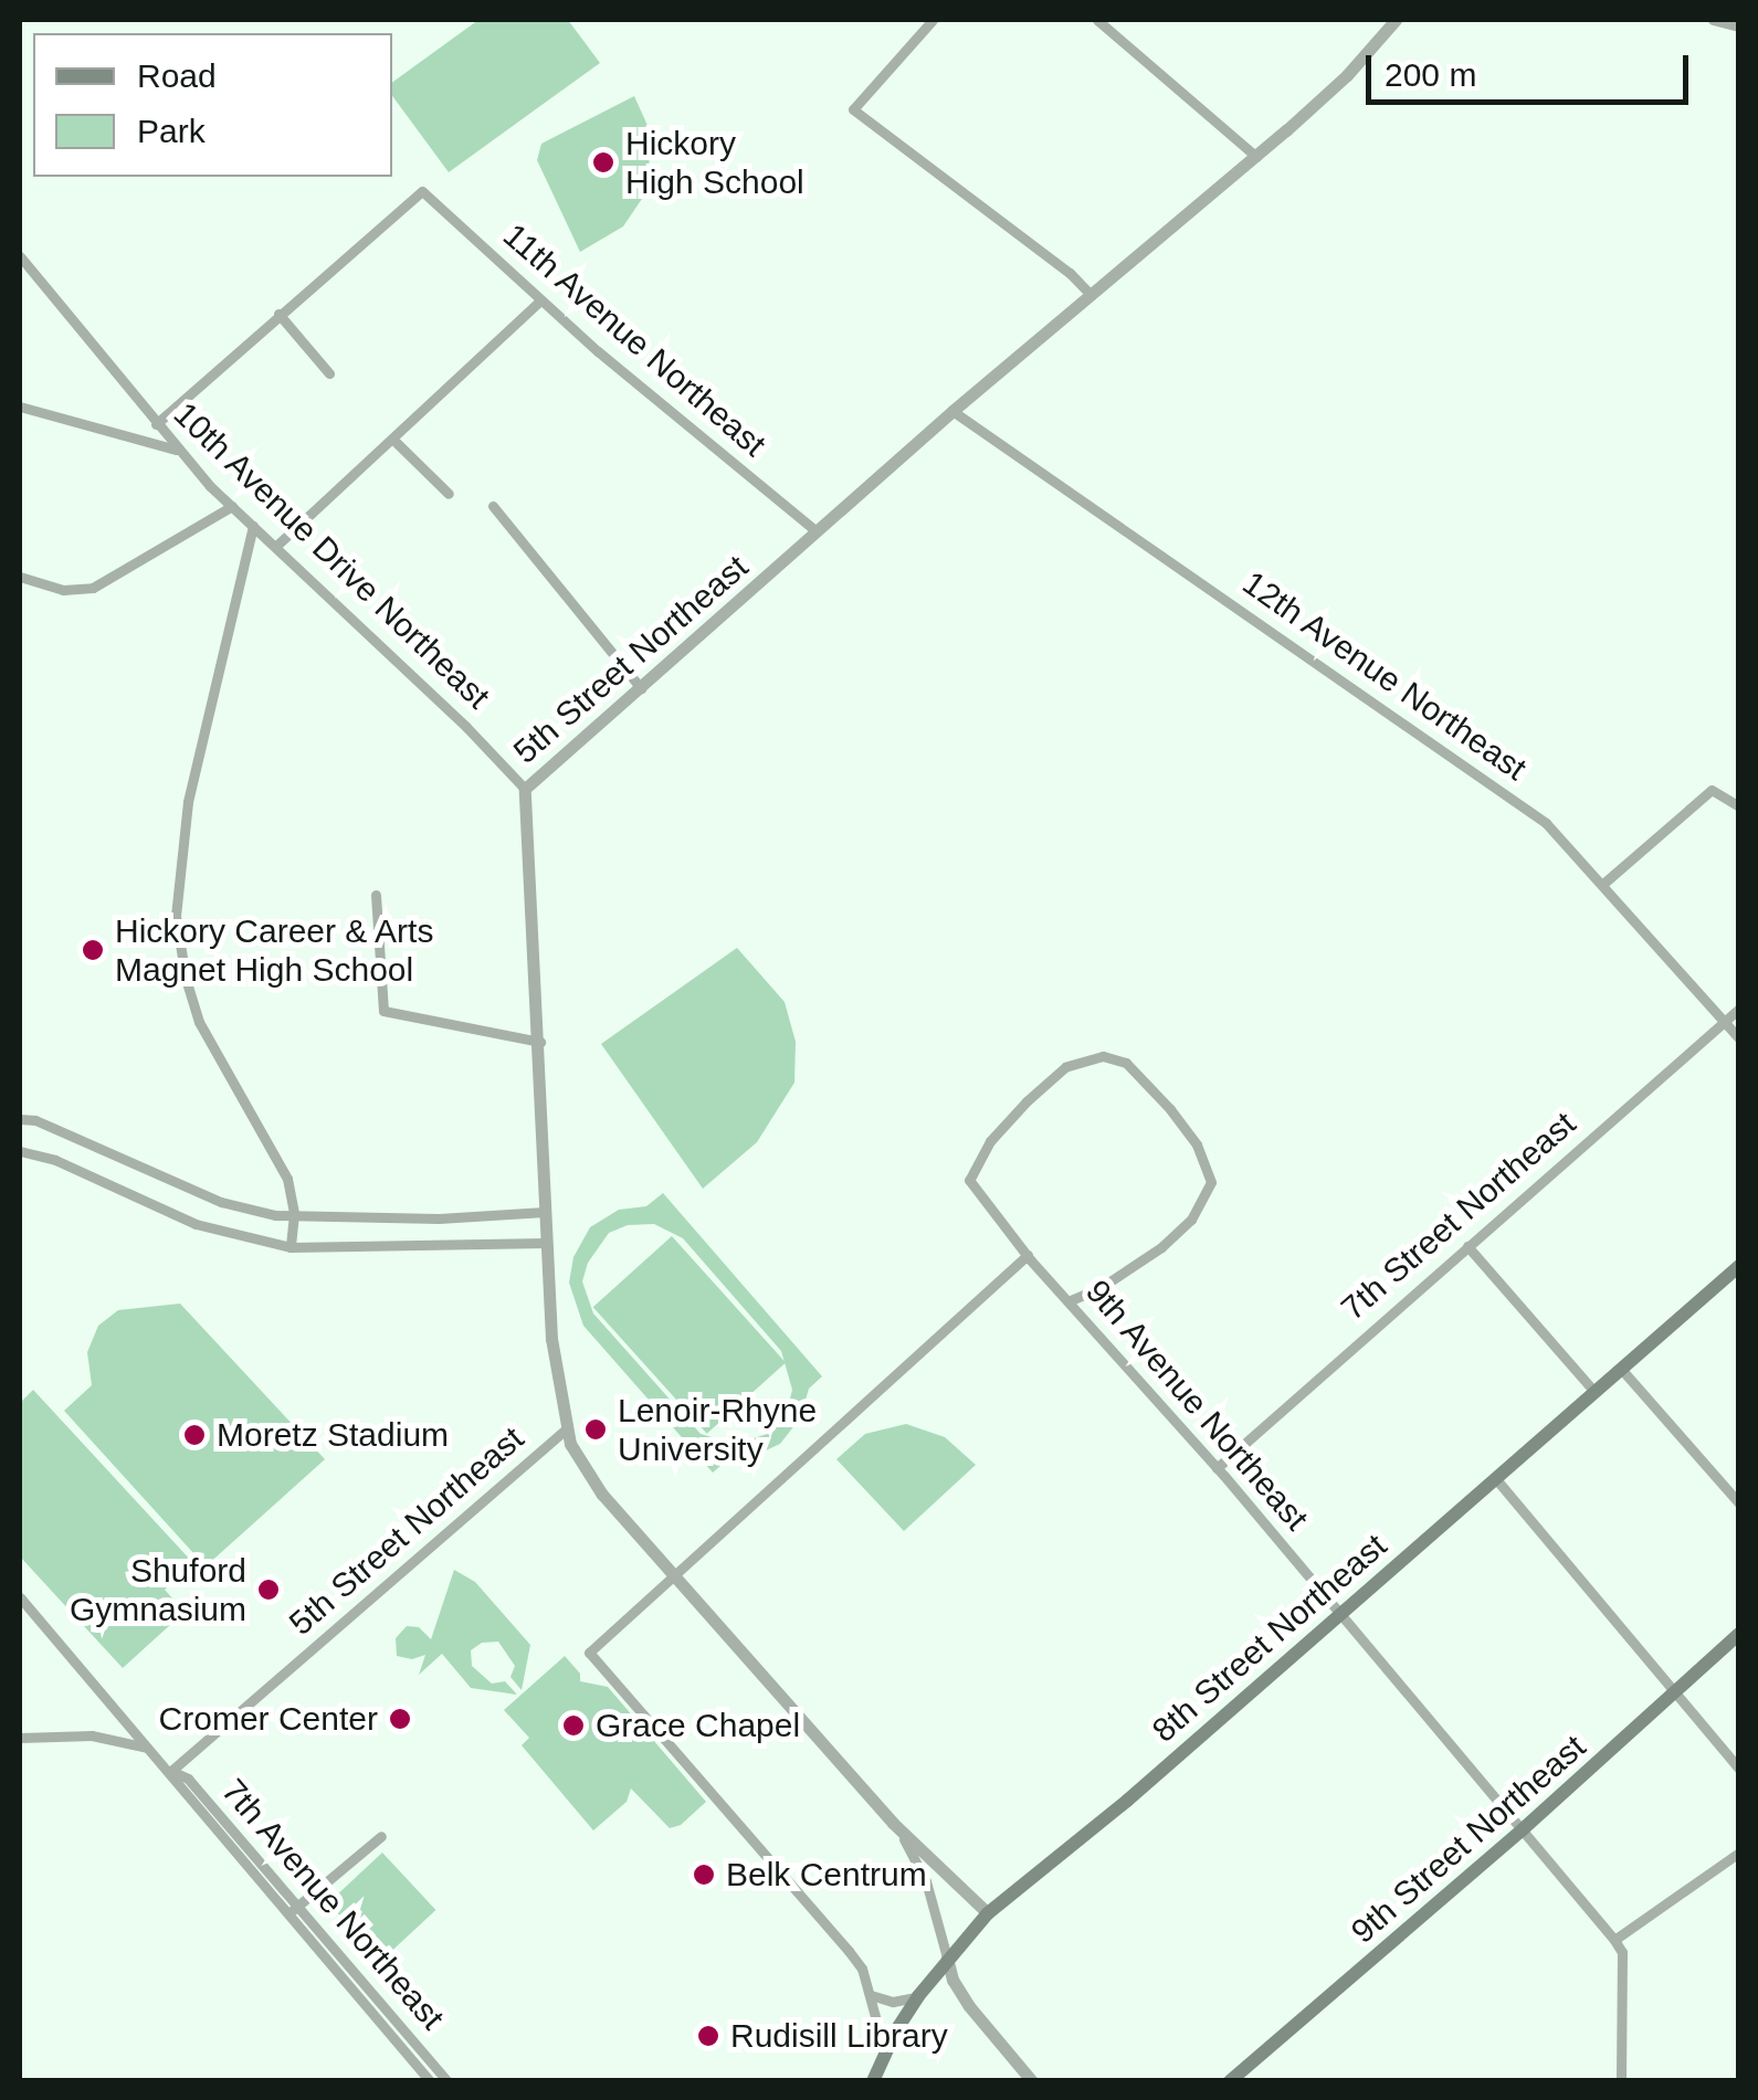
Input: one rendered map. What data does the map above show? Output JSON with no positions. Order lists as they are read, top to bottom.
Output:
{
  "streets": {
    "main road": ["8th Street Northeast", "9th Street Northeast"],
    "street": [
      "11th Avenue Northeast",
      "10th Avenue Drive Northeast",
      "5th Street Northeast",
      "12th Avenue Northeast",
      "7th Street Northeast",
      "9th Avenue Northeast",
      "7th Avenue Northeast"
    ]
  },
  "crossings": [
    ["11th Avenue Northeast", "5th Street Northeast"],
    ["10th Avenue Drive Northeast", "5th Street Northeast"],
    ["5th Street Northeast", "12th Avenue Northeast"],
    ["5th Street Northeast", "7th Avenue Northeast"],
    ["12th Avenue Northeast", "7th Street Northeast"],
    ["7th Street Northeast", "9th Avenue Northeast"],
    ["9th Avenue Northeast", "8th Street Northeast"],
    ["9th Avenue Northeast", "9th Street Northeast"]
  ],
  "places": [
    "Hickory High School",
    "Hickory Career & Arts Magnet High School",
    "Lenoir-Rhyne University",
    "Moretz Stadium",
    "Shuford Gymnasium",
    "Cromer Center",
    "Grace Chapel",
    "Belk Centrum",
    "Rudisill Library"
  ],
  "legend": ["Road", "Park"],
  "scale_bar": "200 m"
}
